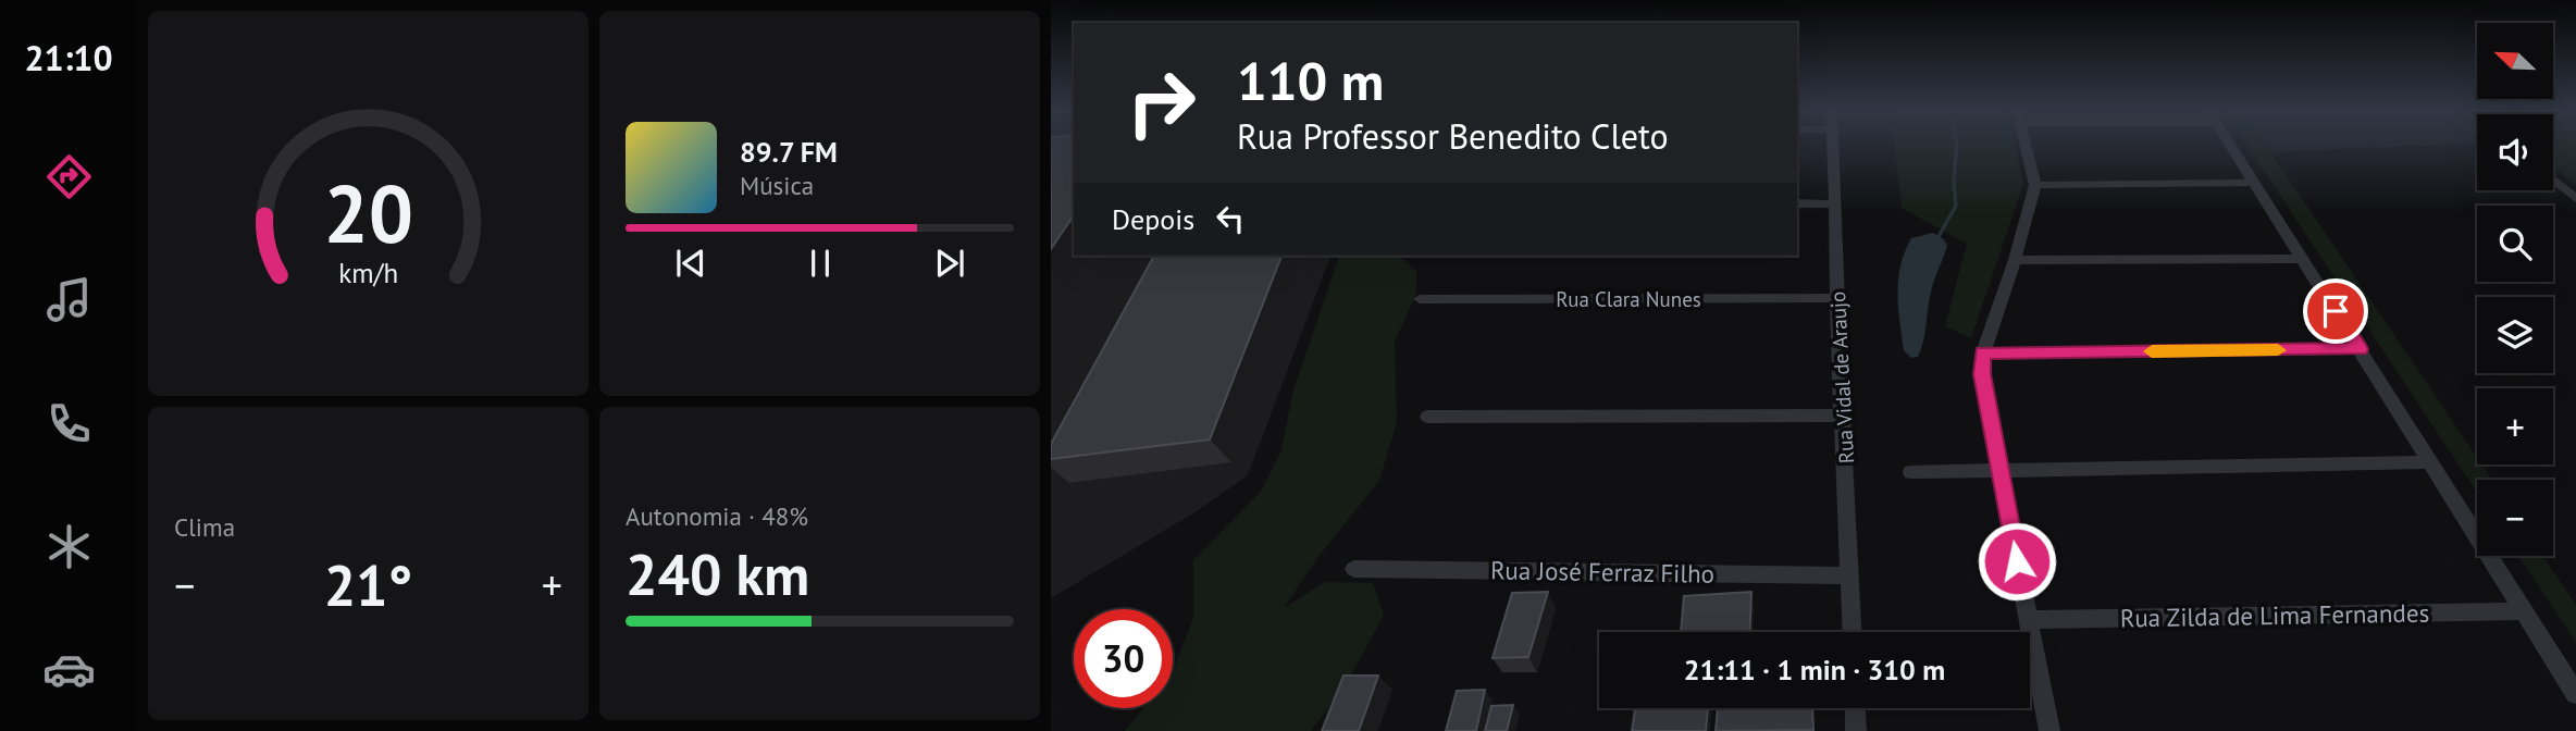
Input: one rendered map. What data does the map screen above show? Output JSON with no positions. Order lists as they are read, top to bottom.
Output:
{
  "streets": {
    "street": [
      "Rua Clara Nunes",
      "Rua Vidal de Araujo",
      "Rua José Ferraz Filho",
      "Rua Zilda de Lima Fernandes"
    ]
  },
  "crossings": [
    ["Rua Clara Nunes", "Rua Vidal de Araujo"],
    ["Rua Vidal de Araujo", "Rua José Ferraz Filho"]
  ],
  "north": "top left",
  "page": {
    "tabs": "21:10",
    "map_buttons": ["+", "−"],
    "turn": ["110 m", "Rua Professor Benedito Cleto"],
    "song": ["89.7 FM", "Música"],
    "then": "Depois",
    "tile": [
      "Clima",
      ["Autonomia · 48%", "240 km"]
    ],
    "heat": ["−", "21°", "+"],
    "limit": "30",
    "trip": "21:11 · 1 min · 310 m",
    "gauge": ["20", "km/h"]
  }
}
